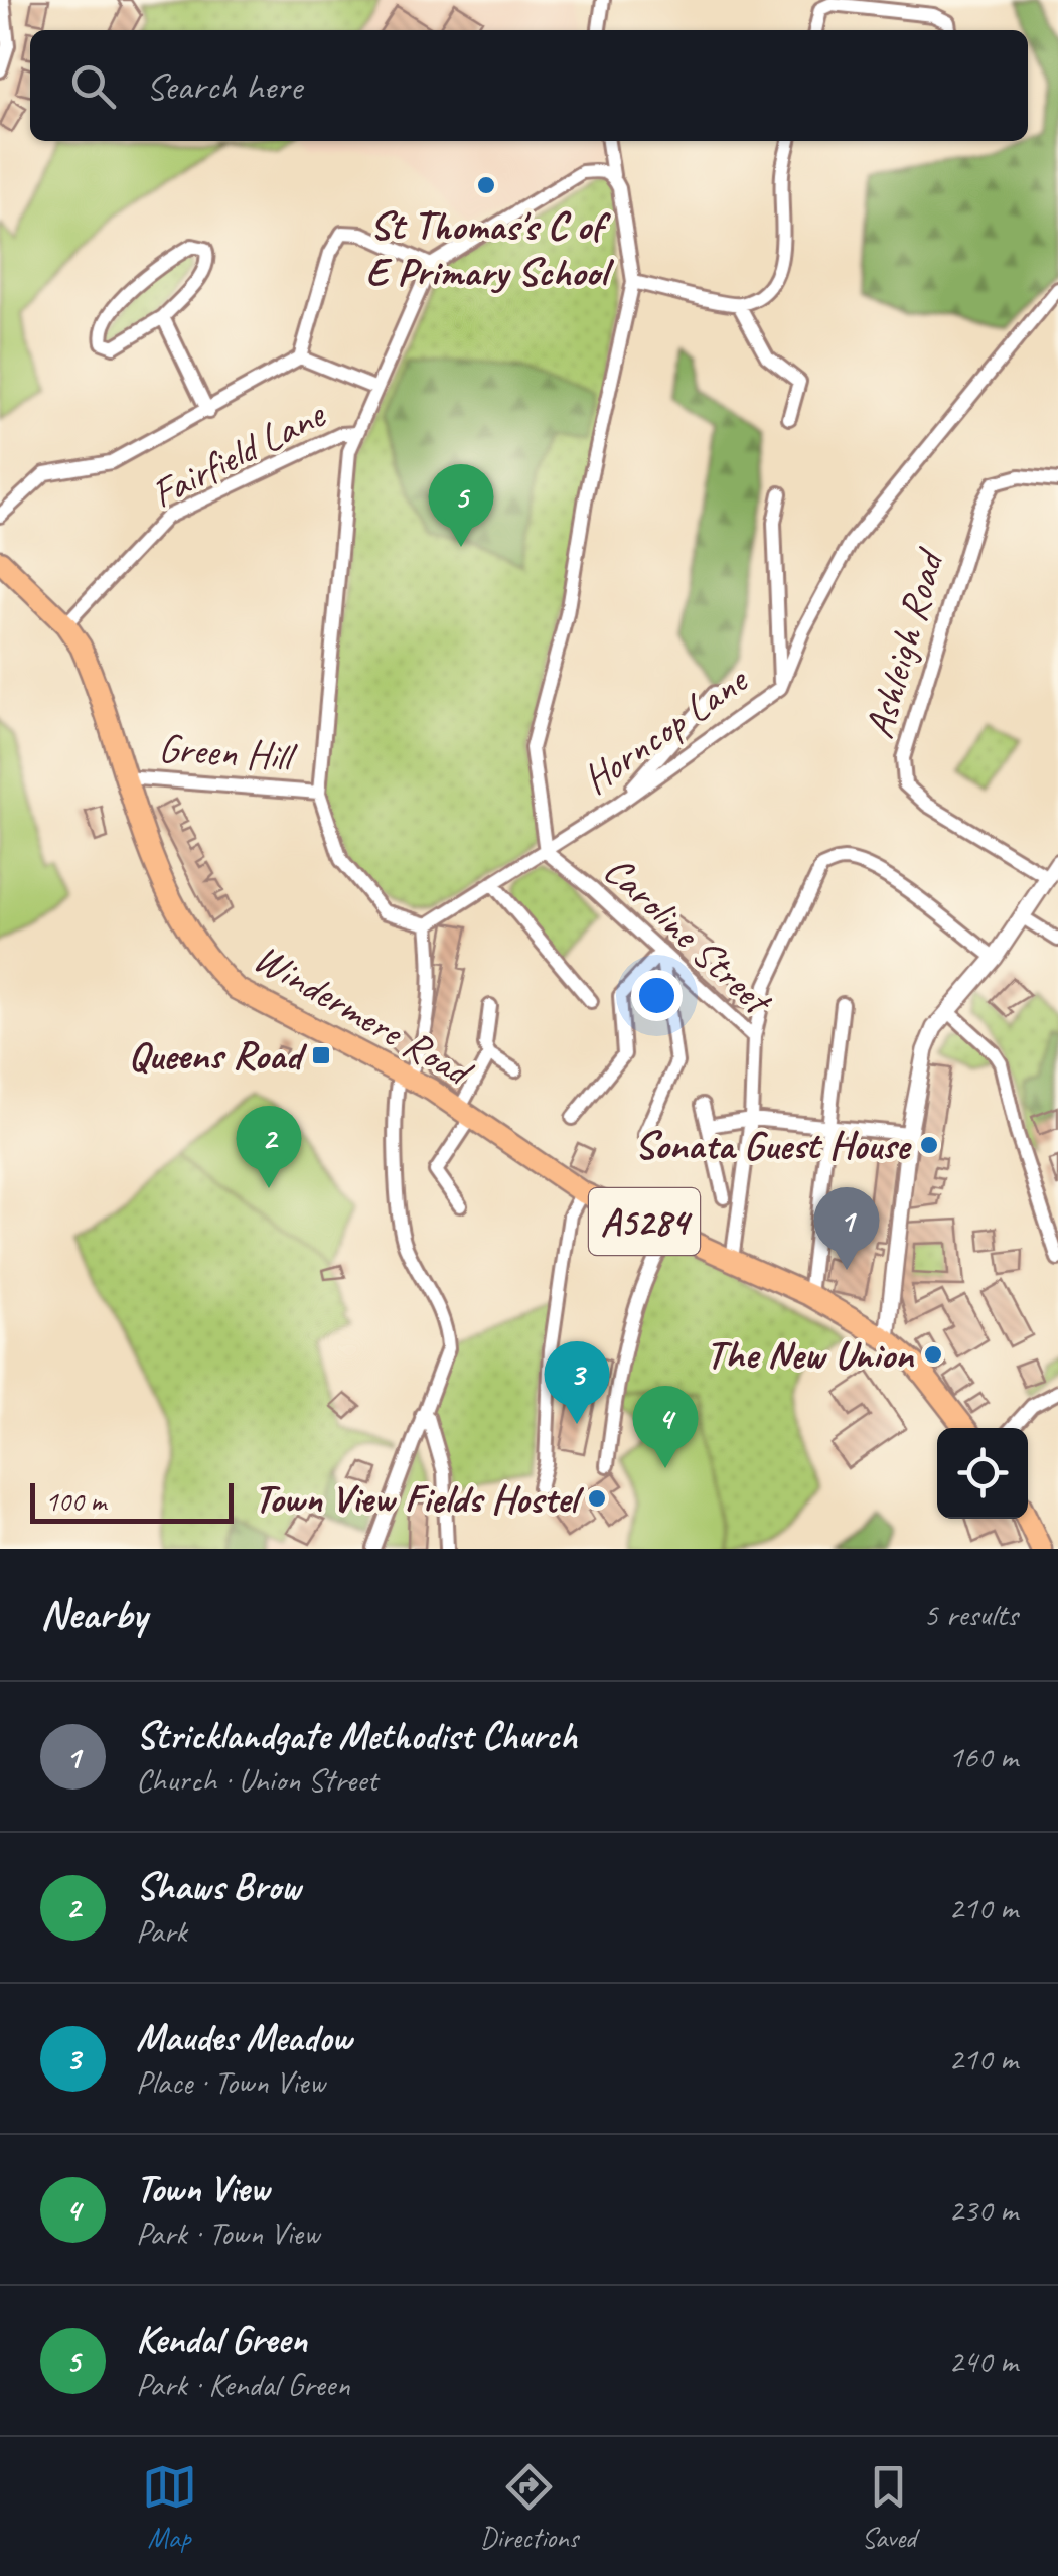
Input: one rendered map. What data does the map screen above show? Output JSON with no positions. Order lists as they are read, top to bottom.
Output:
{
  "streets": {
    "highway": ["Windermere Road", "A5284"],
    "street": [
      "Fairfield Lane",
      "Ashleigh Road",
      "Horncop Lane",
      "Green Hill",
      "Caroline Street"
    ]
  },
  "crossings": [
    ["Fairfield Lane", "Windermere Road"],
    ["Horncop Lane", "Caroline Street"],
    ["Green Hill", "Windermere Road"],
    ["Caroline Street", "Windermere Road"],
    ["Windermere Road", "A5284"]
  ],
  "places": {
    "other": [
      "St Thomas's C of E Primary School",
      "Sonata Guest House",
      "The New Union",
      "Town View Fields Hostel"
    ],
    "transit": ["Queens Road"]
  },
  "scale_bar": "100 m",
  "page": {
    "search": "Search here",
    "pins": [
      "5",
      "2",
      "1",
      "3",
      "4"
    ],
    "scale": "100 m",
    "heading": ["Nearby", "5 results"],
    "list": [
      {
        "mark": "1",
        "name": "Stricklandgate Methodist Church",
        "note": "Church · Union Street",
        "value": "160 m"
      },
      {
        "mark": "2",
        "name": "Shaws Brow",
        "note": "Park",
        "value": "210 m"
      },
      {
        "mark": "3",
        "name": "Maudes Meadow",
        "note": "Place · Town View",
        "value": "210 m"
      },
      {
        "mark": "4",
        "name": "Town View",
        "note": "Park · Town View",
        "value": "230 m"
      },
      {
        "mark": "5",
        "name": "Kendal Green",
        "note": "Park · Kendal Green",
        "value": "240 m"
      }
    ],
    "nav": ["Map", "Directions", "Saved"]
  }
}
